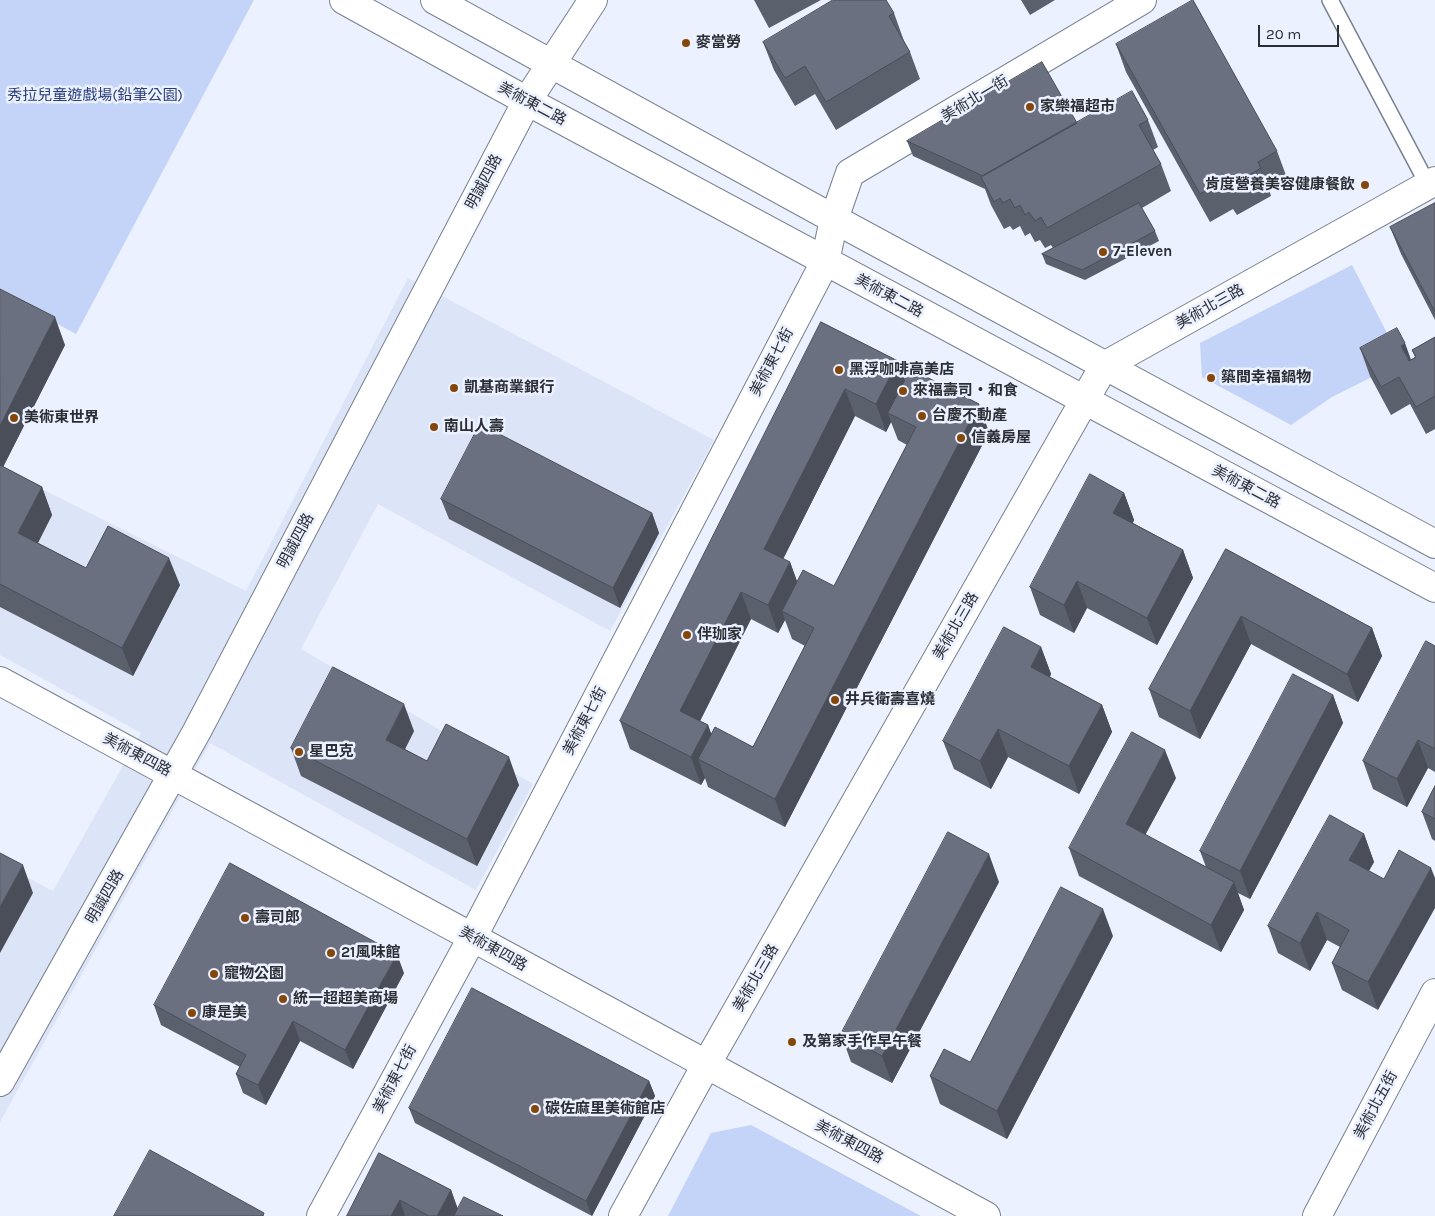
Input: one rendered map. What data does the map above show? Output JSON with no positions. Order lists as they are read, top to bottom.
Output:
{
  "streets": {
    "street": [
      "美術北一街",
      "美術東二路",
      "明誠四路",
      "美術北三路",
      "美術東七街",
      "美術東四路",
      "美術北五街"
    ]
  },
  "crossings": [
    ["美術北一街", "美術東七街"],
    ["美術東二路", "明誠四路"],
    ["美術東二路", "美術北三路"],
    ["美術東二路", "美術東七街"],
    ["明誠四路", "美術東四路"],
    ["美術北三路", "美術東四路"],
    ["美術東七街", "美術東四路"]
  ],
  "parks": ["秀拉兒童遊戲場(鉛筆公園)"],
  "places": [
    "麥當勞",
    "家樂福超市",
    "肯度營養美容健康餐飲",
    "7-Eleven",
    "黑浮咖啡高美店",
    "築間幸福鍋物",
    "凱基商業銀行",
    "來福壽司‧和食",
    "台慶不動產",
    "美術東世界",
    "南山人壽",
    "信義房屋",
    "伴珈家",
    "井兵衛壽喜燒",
    "星巴克",
    "壽司郎",
    "21風味館",
    "寵物公園",
    "統一超超美商場",
    "康是美",
    "及第家手作早午餐",
    "碳佐麻里美術館店"
  ],
  "scale_bar": "20 m"
}
